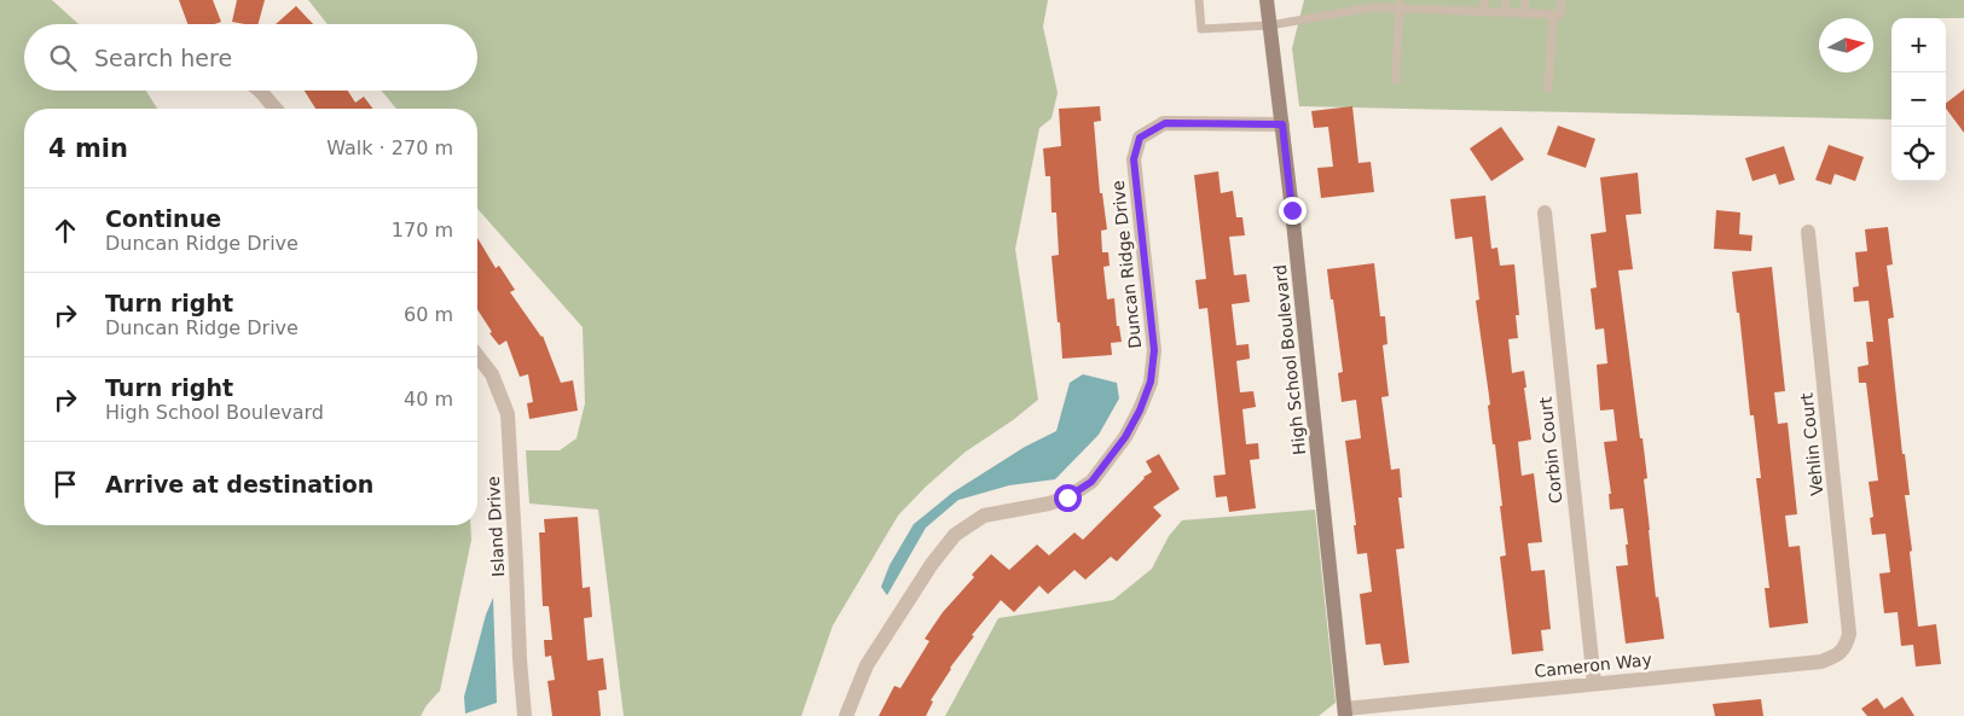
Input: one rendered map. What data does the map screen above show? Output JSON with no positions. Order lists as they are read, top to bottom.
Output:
{
  "streets": {
    "street": [
      "Duncan Ridge Drive",
      "High School Boulevard",
      "Vehlin Court",
      "Corbin Court",
      "Island Drive",
      "Cameron Way"
    ]
  },
  "crossings": [
    ["Duncan Ridge Drive", "High School Boulevard"],
    ["High School Boulevard", "Cameron Way"],
    ["Vehlin Court", "Cameron Way"],
    ["Corbin Court", "Cameron Way"]
  ],
  "north": "right",
  "page": {
    "map_buttons": ["+", "−"],
    "search": "Search here",
    "heading": ["4 min", "Walk · 270 m"],
    "list": [
      ["Continue", "Duncan Ridge Drive", "170 m"],
      ["Turn right", "Duncan Ridge Drive", "60 m"],
      ["Turn right", "High School Boulevard", "40 m"],
      "Arrive at destination"
    ]
  }
}
